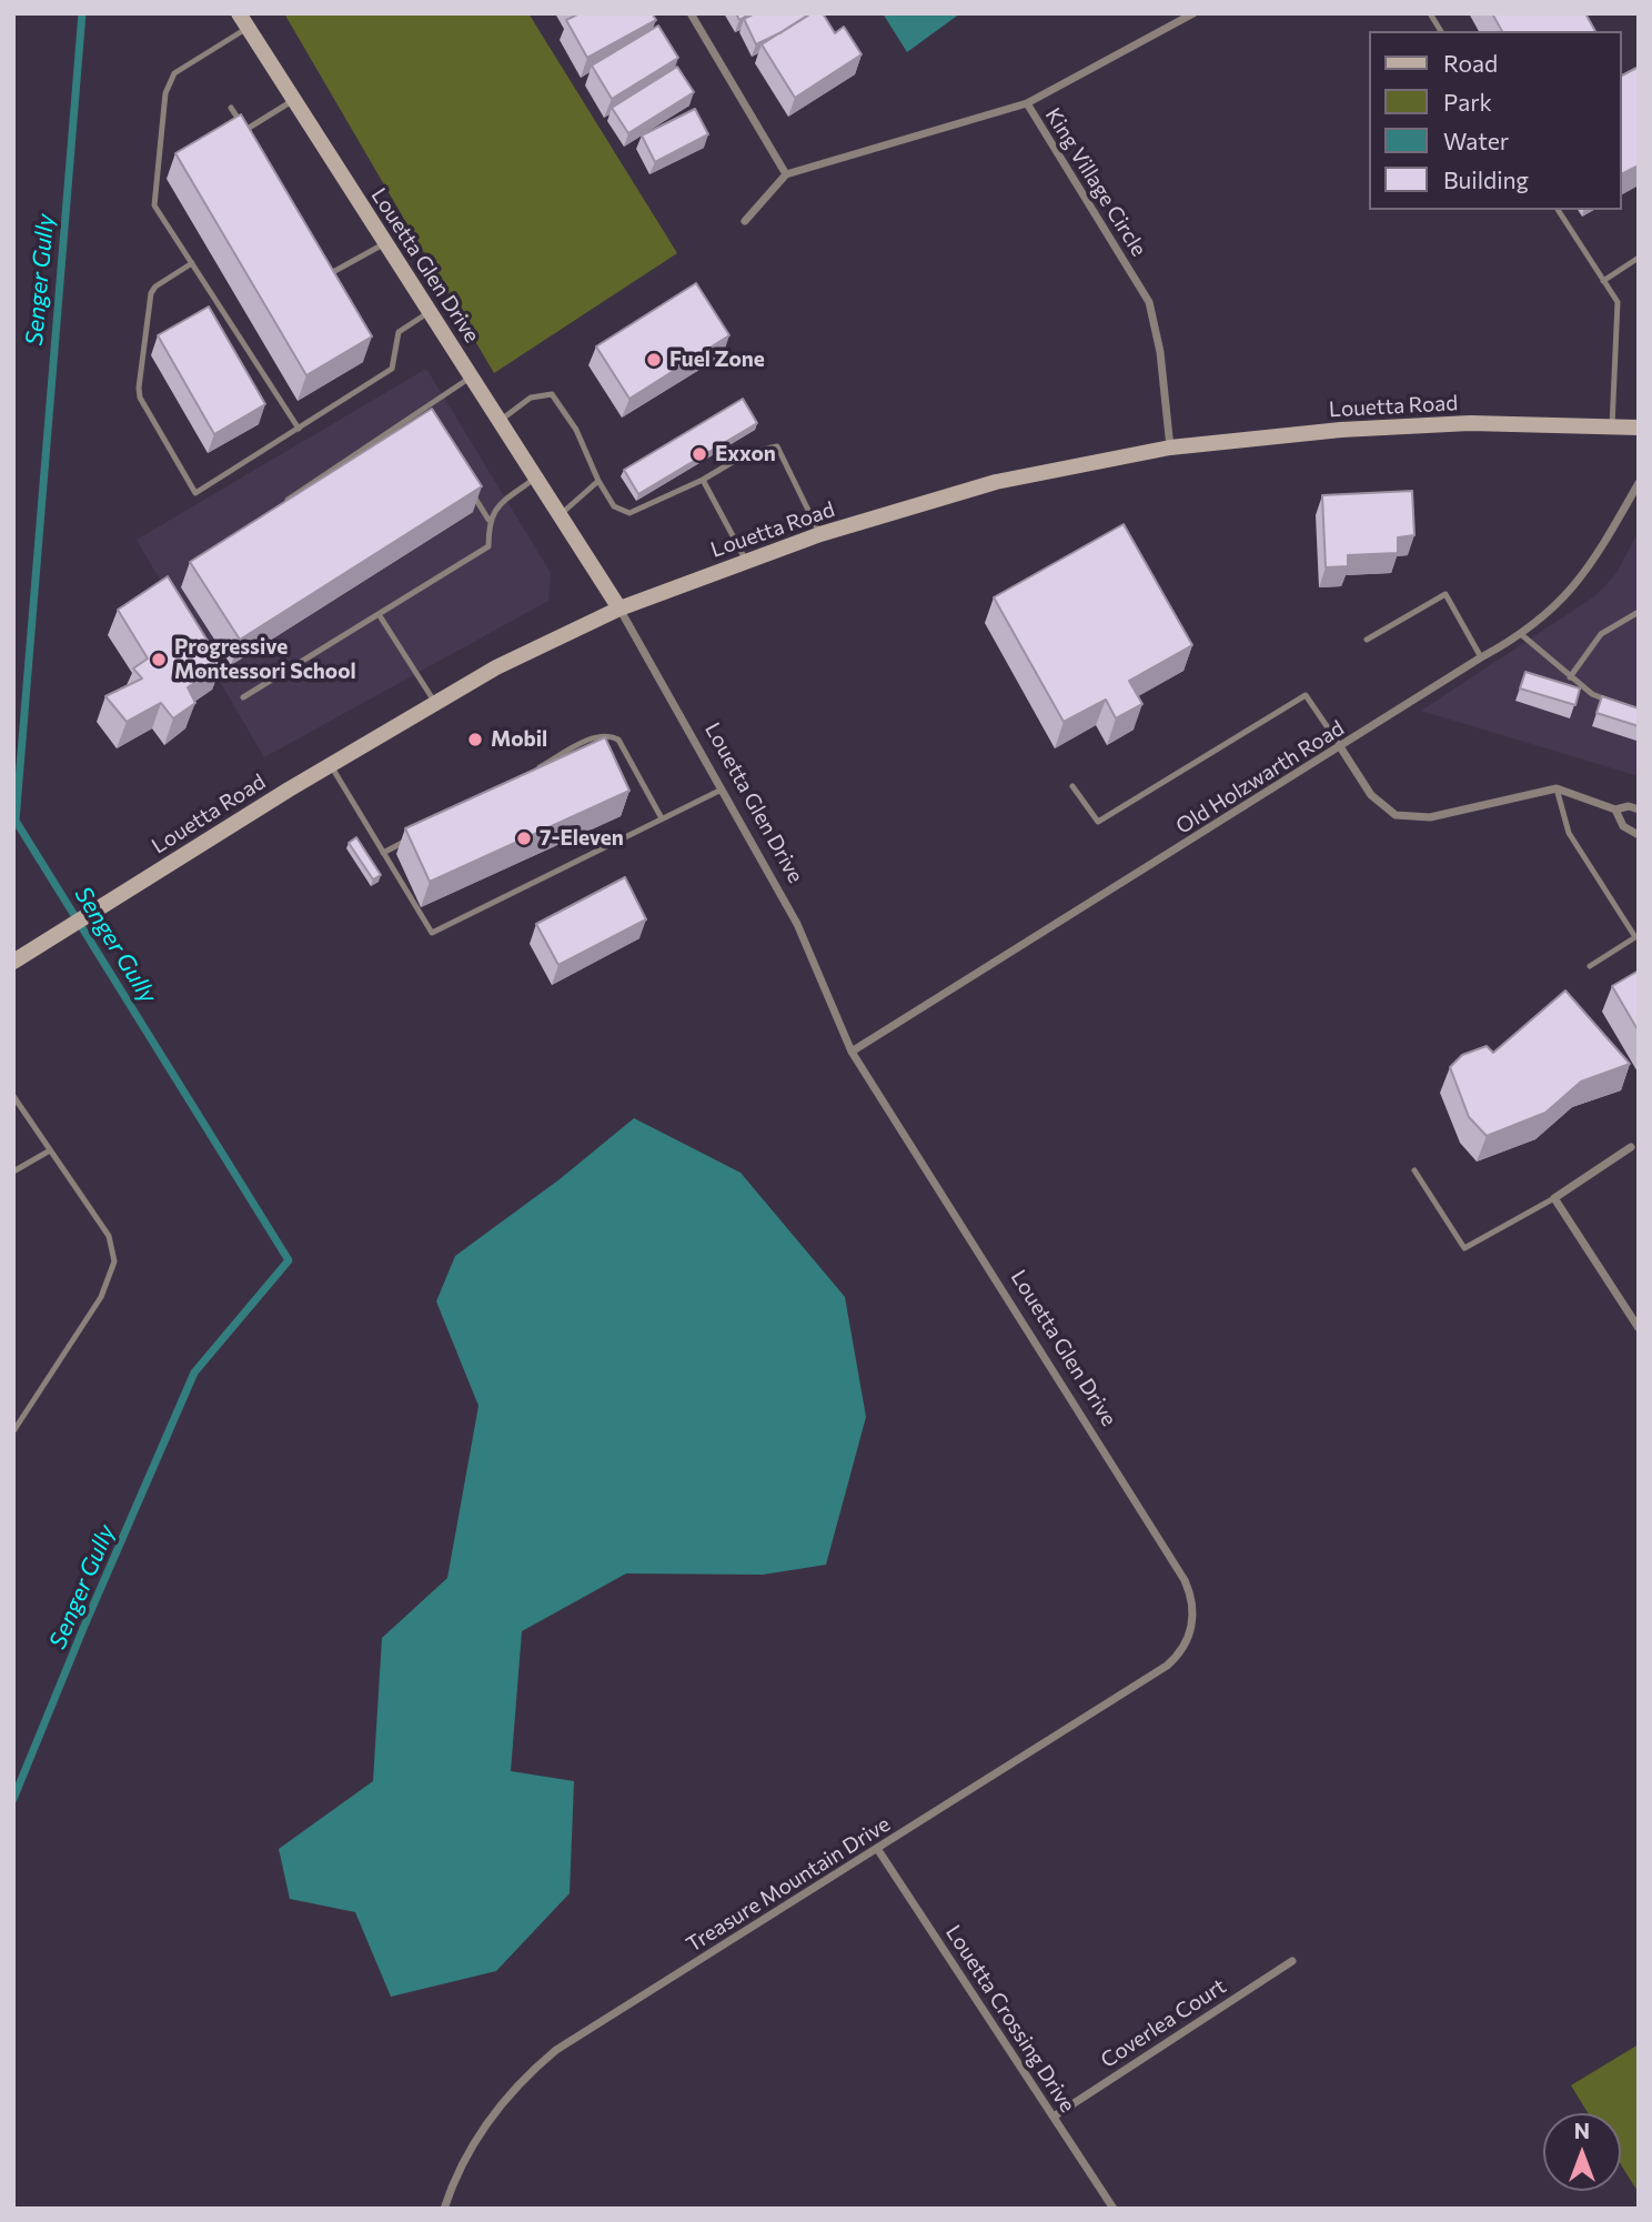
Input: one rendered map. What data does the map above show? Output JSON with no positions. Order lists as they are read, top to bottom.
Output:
{
  "streets": {
    "main road": ["Louetta Glen Drive", "Louetta Road"],
    "street": [
      "King Village Circle",
      "Old Holzwarth Road",
      "Treasure Mountain Drive",
      "Louetta Crossing Drive",
      "Coverlea Court"
    ]
  },
  "crossings": [
    ["King Village Circle", "Louetta Road"],
    ["Louetta Glen Drive", "Louetta Road"],
    ["Louetta Glen Drive", "Old Holzwarth Road"],
    ["Louetta Glen Drive", "Treasure Mountain Drive"],
    ["Treasure Mountain Drive", "Louetta Crossing Drive"],
    ["Louetta Crossing Drive", "Coverlea Court"]
  ],
  "water": ["Senger Gully"],
  "places": [
    "Fuel Zone",
    "Exxon",
    "Progressive Montessori School",
    "Mobil",
    "7-Eleven"
  ],
  "legend": [
    "Road",
    "Park",
    "Water",
    "Building"
  ],
  "north": "top"
}
